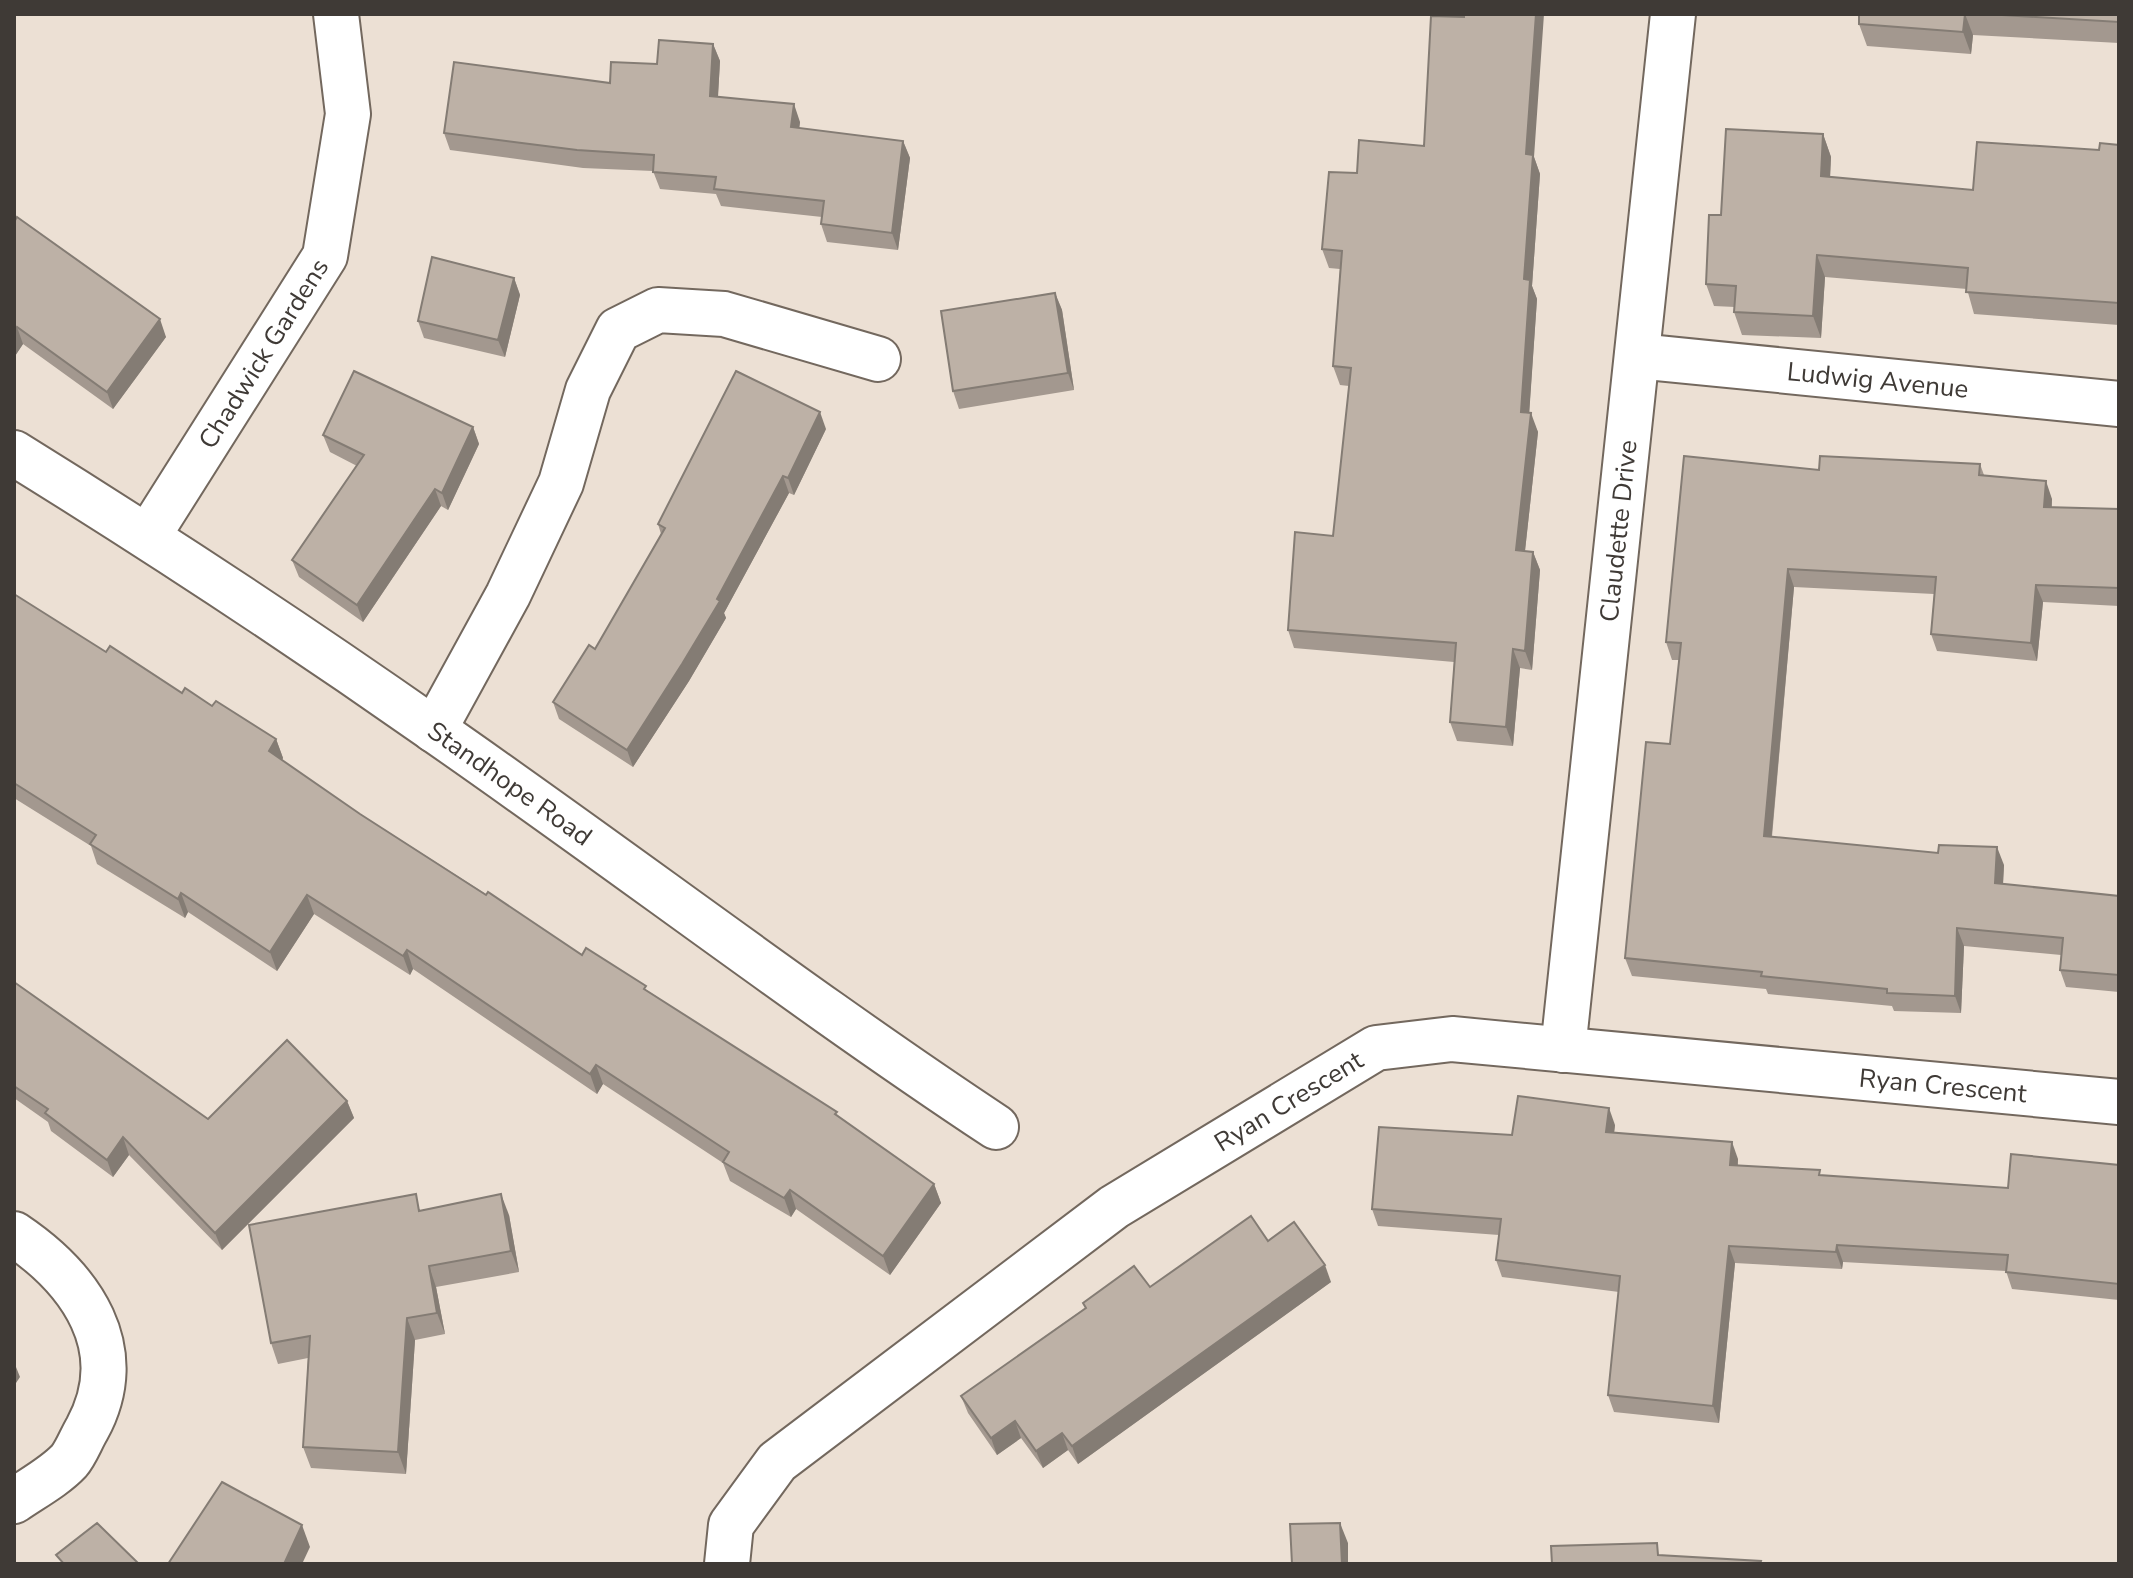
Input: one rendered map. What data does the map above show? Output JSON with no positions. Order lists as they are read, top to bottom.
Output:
{
  "streets": {
    "street": [
      "Chadwick Gardens",
      "Ludwig Avenue",
      "Claudette Drive",
      "Standhope Road",
      "Ryan Crescent"
    ]
  },
  "crossings": [
    ["Chadwick Gardens", "Standhope Road"],
    ["Ludwig Avenue", "Claudette Drive"],
    ["Claudette Drive", "Ryan Crescent"]
  ]
}
